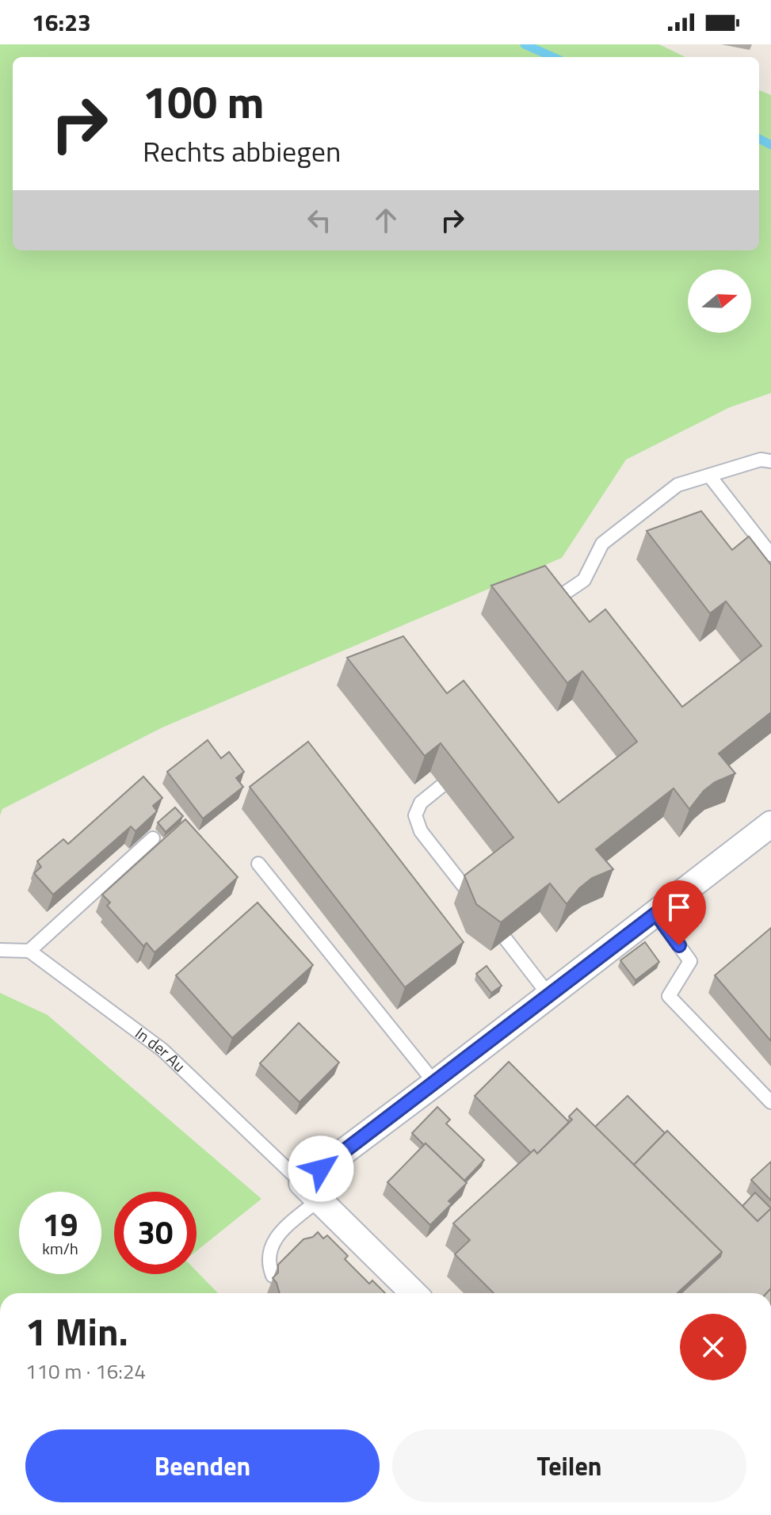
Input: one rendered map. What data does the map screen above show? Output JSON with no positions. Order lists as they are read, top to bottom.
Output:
{
  "streets": {
    "street": ["In der Au"]
  },
  "north": "right",
  "page": {
    "status": "16:23",
    "turn": ["100 m", "Rechts abbiegen"],
    "speed": "19 km/h",
    "limit": "30",
    "heading": ["1 Min.", "110 m · 16:24"],
    "buttons": ["Beenden", "Teilen"]
  }
}
